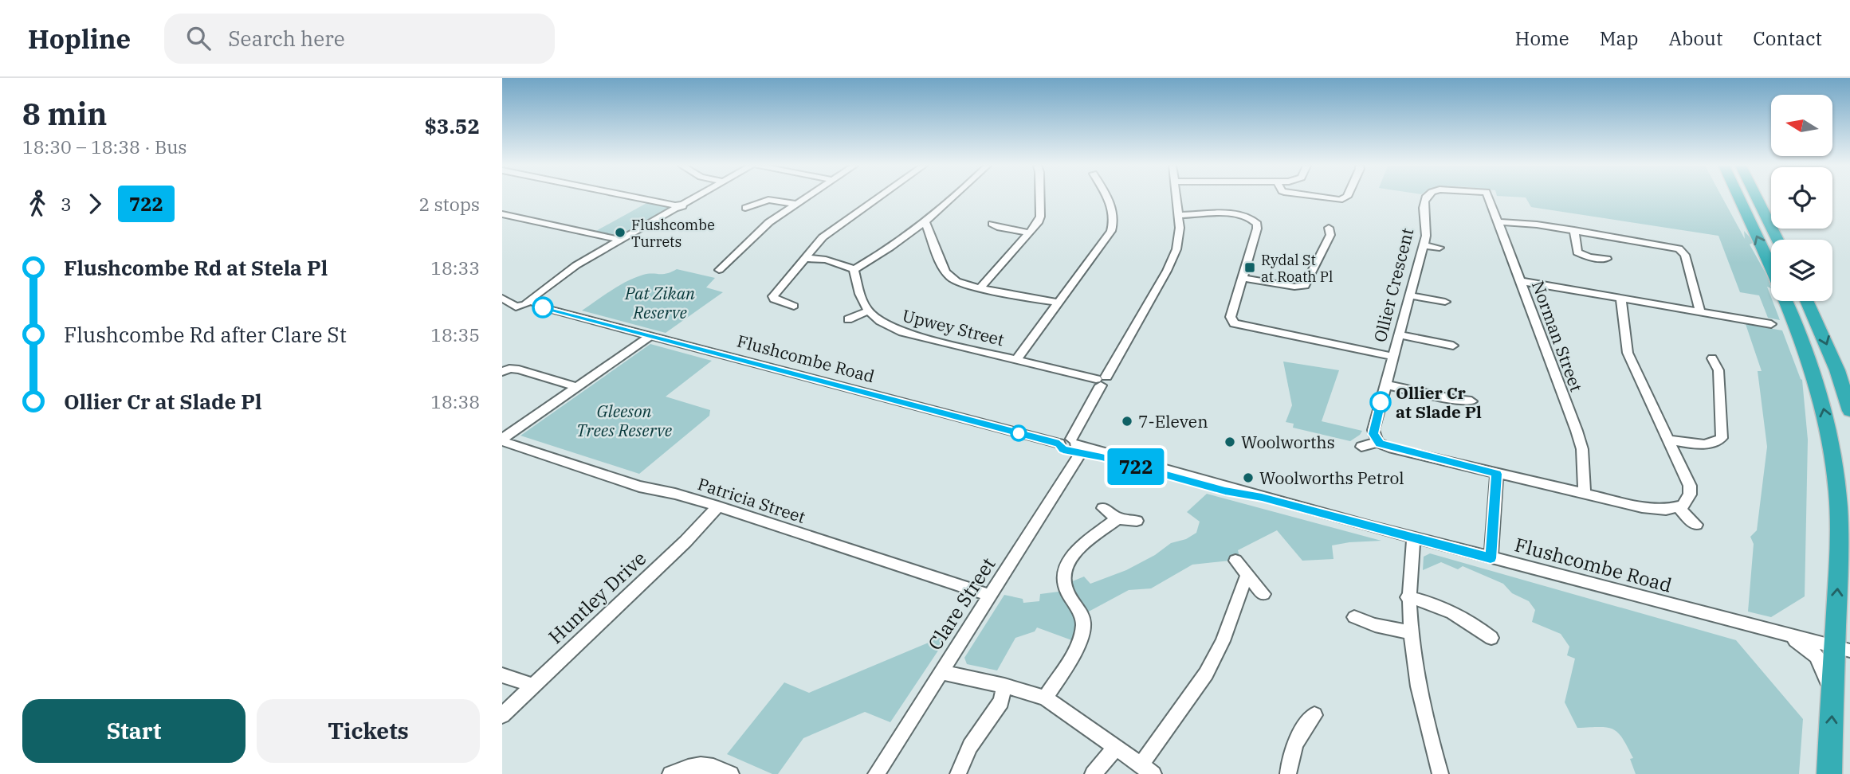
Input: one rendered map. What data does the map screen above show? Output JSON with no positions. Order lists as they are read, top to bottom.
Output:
{
  "streets": {
    "street": [
      "Ollier Crescent",
      "Upwey Street",
      "Norman Street",
      "Flushcombe Road",
      "Patricia Street",
      "Huntley Drive",
      "Clare Street"
    ]
  },
  "crossings": [
    ["Upwey Street", "Clare Street"],
    ["Flushcombe Road", "Clare Street"],
    ["Patricia Street", "Huntley Drive"],
    ["Patricia Street", "Clare Street"]
  ],
  "parks": ["Pat Zikan Reserve", "Gleeson Trees Reserve"],
  "places": {
    "other": [
      "Flushcombe Turrets",
      "Ollier Cr at Slade Pl",
      "7-Eleven",
      "Woolworths",
      "Woolworths Petrol"
    ],
    "transit": ["Rydal St at Roath Pl"]
  },
  "lines": ["bus line 722"],
  "north": "left",
  "page": {
    "header": "Hopline",
    "search": "Search here",
    "nav": [
      "Home",
      "Map",
      "About",
      "Contact"
    ],
    "heading": ["8 min", "18:30 – 18:38 · Bus", "$3.52"],
    "on_map": "722",
    "legs": ["3", "722", "2 stops"],
    "list": [
      {
        "name": "Flushcombe Rd at Stela Pl",
        "value": "18:33"
      },
      {
        "name": "Flushcombe Rd after Clare St",
        "value": "18:35"
      },
      {
        "name": "Ollier Cr at Slade Pl",
        "value": "18:38"
      }
    ],
    "buttons": ["Start", "Tickets"]
  }
}
